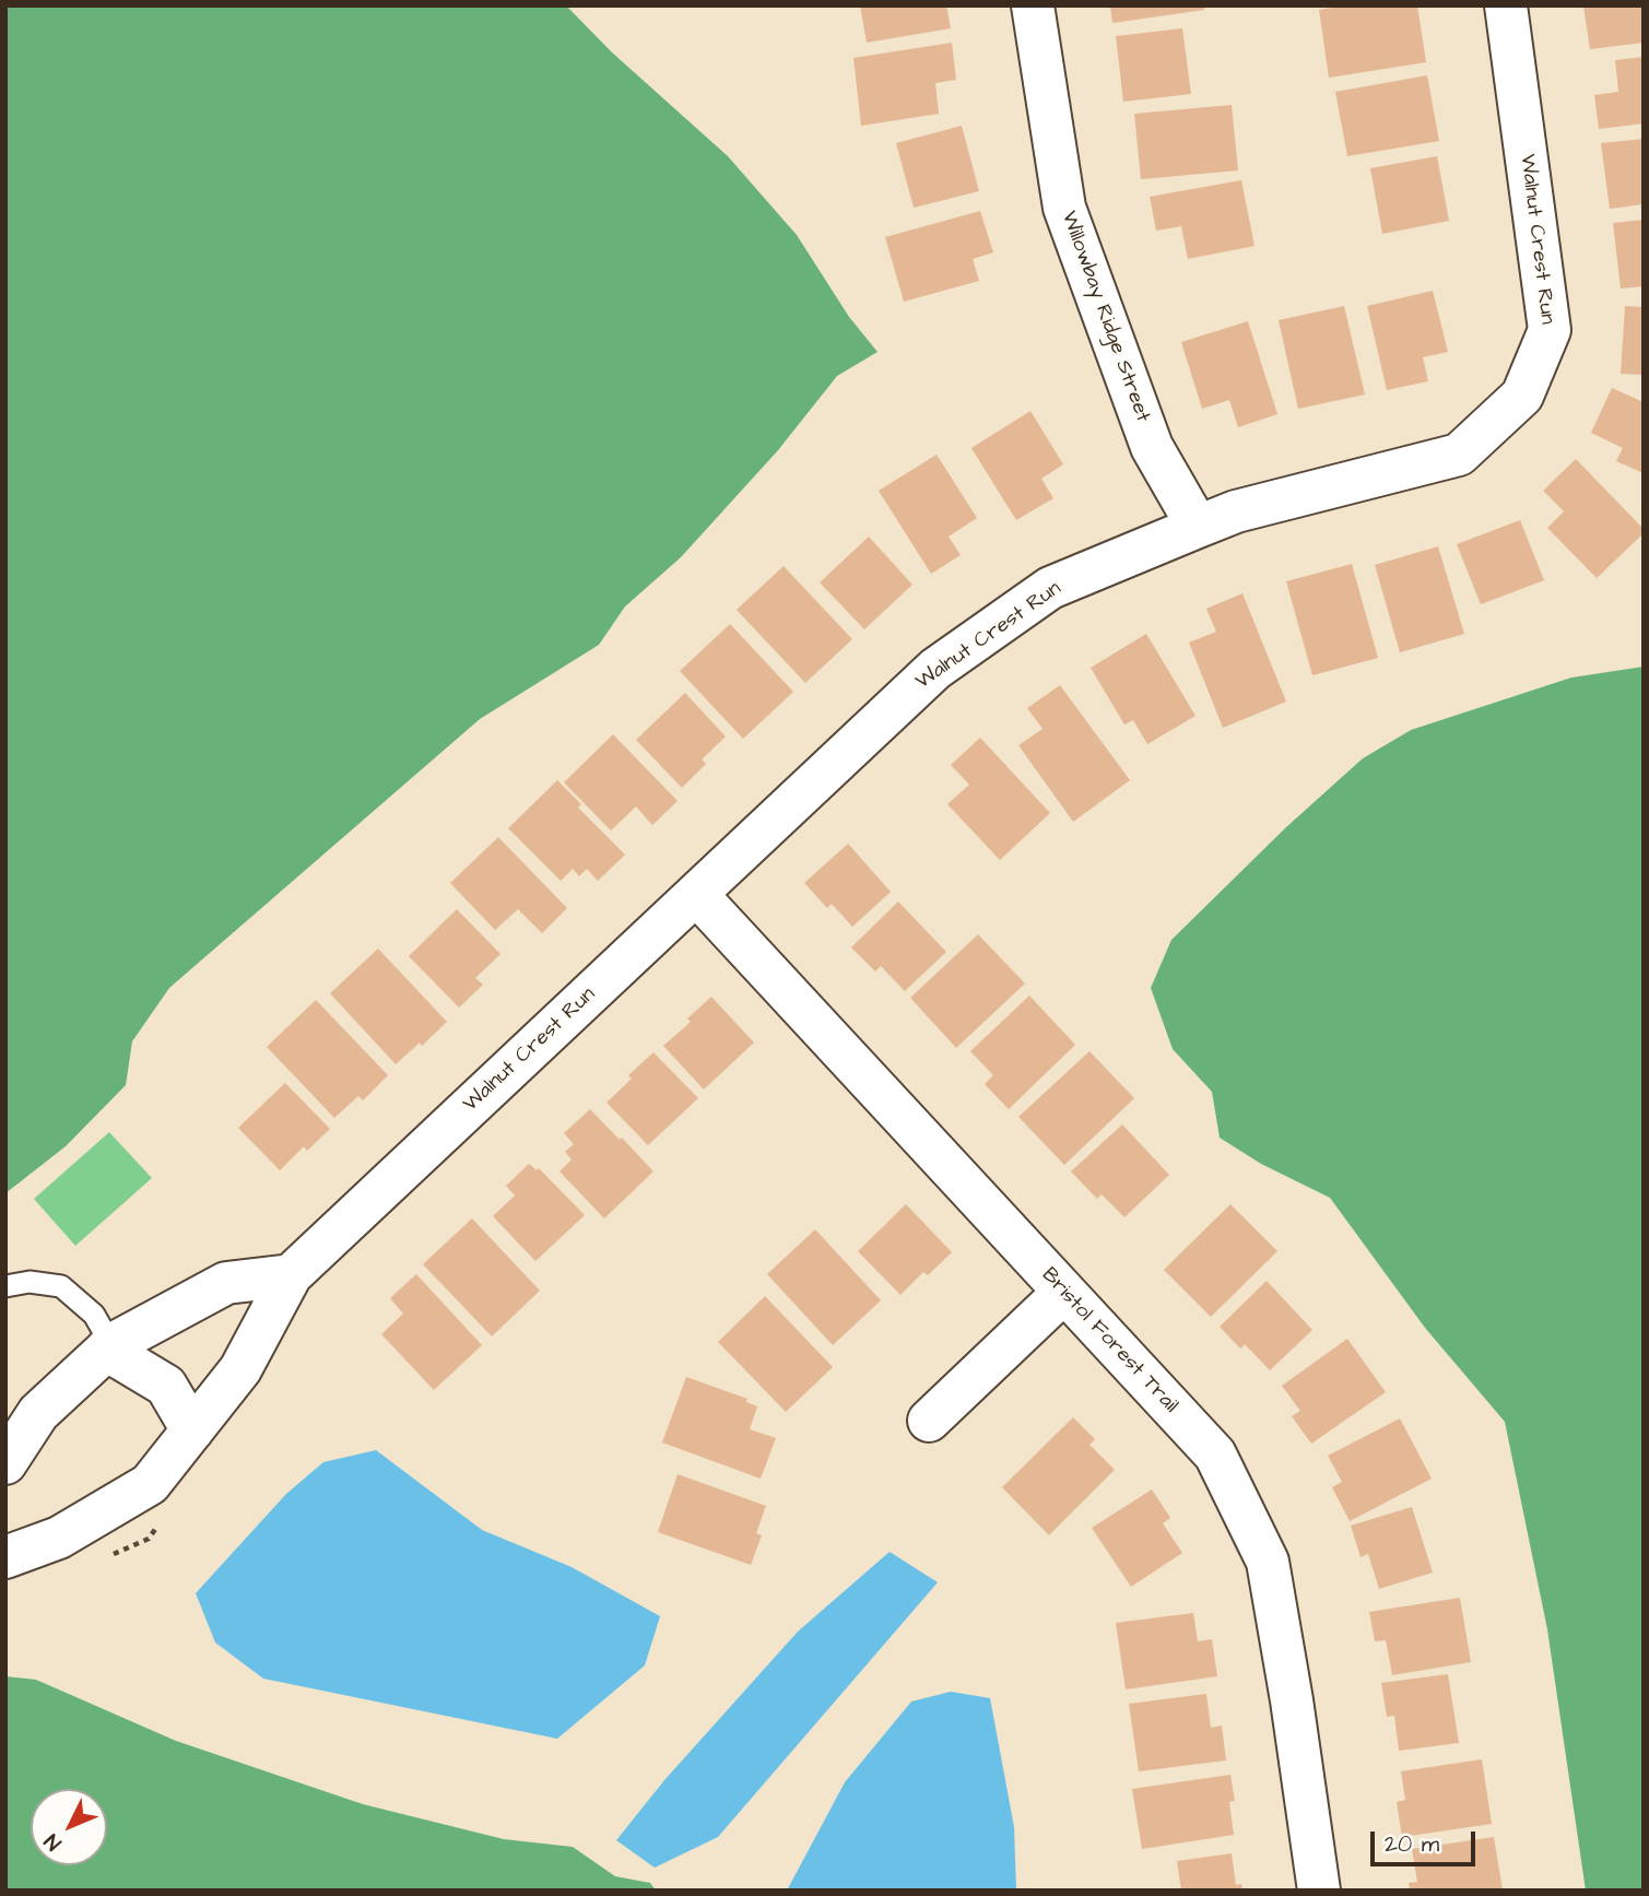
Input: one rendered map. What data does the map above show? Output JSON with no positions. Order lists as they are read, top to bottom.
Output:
{
  "streets": {
    "street": ["Walnut Crest Run", "Willowbay Ridge Street", "Bristol Forest Trail"]
  },
  "crossings": [
    ["Walnut Crest Run", "Willowbay Ridge Street"],
    ["Walnut Crest Run", "Bristol Forest Trail"]
  ],
  "scale_bar": "20 m",
  "north": "bottom left"
}
